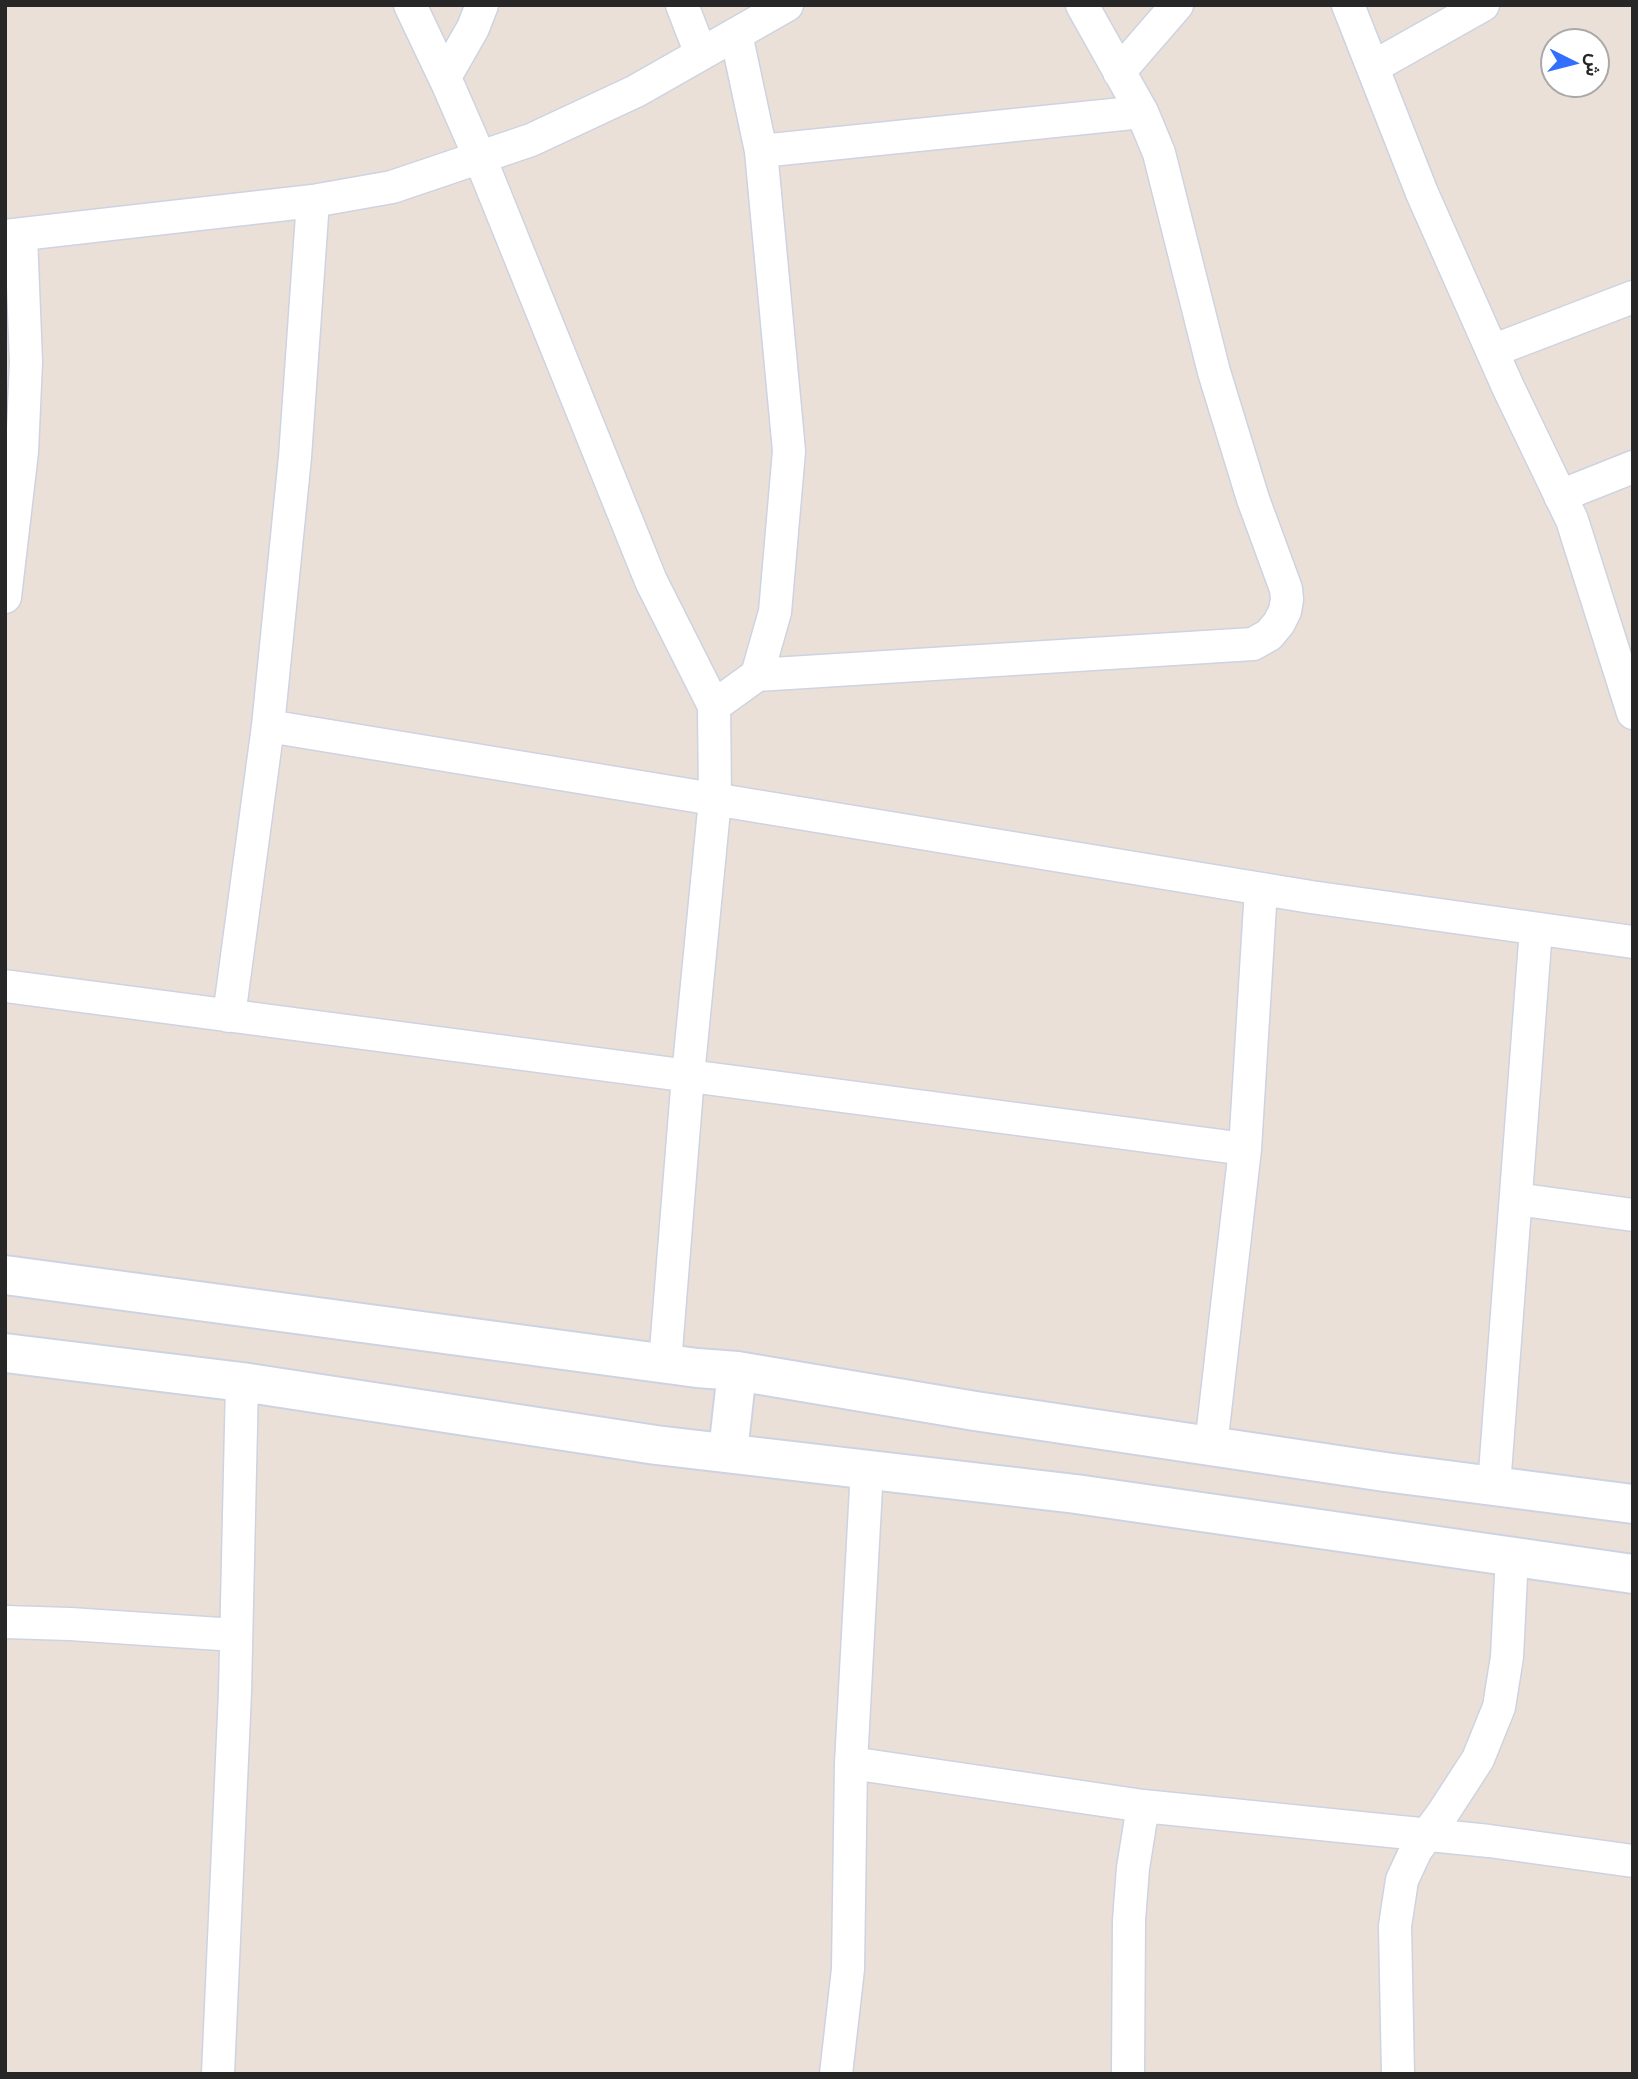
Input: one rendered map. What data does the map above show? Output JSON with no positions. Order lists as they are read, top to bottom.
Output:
{
  "north": "right"
}
